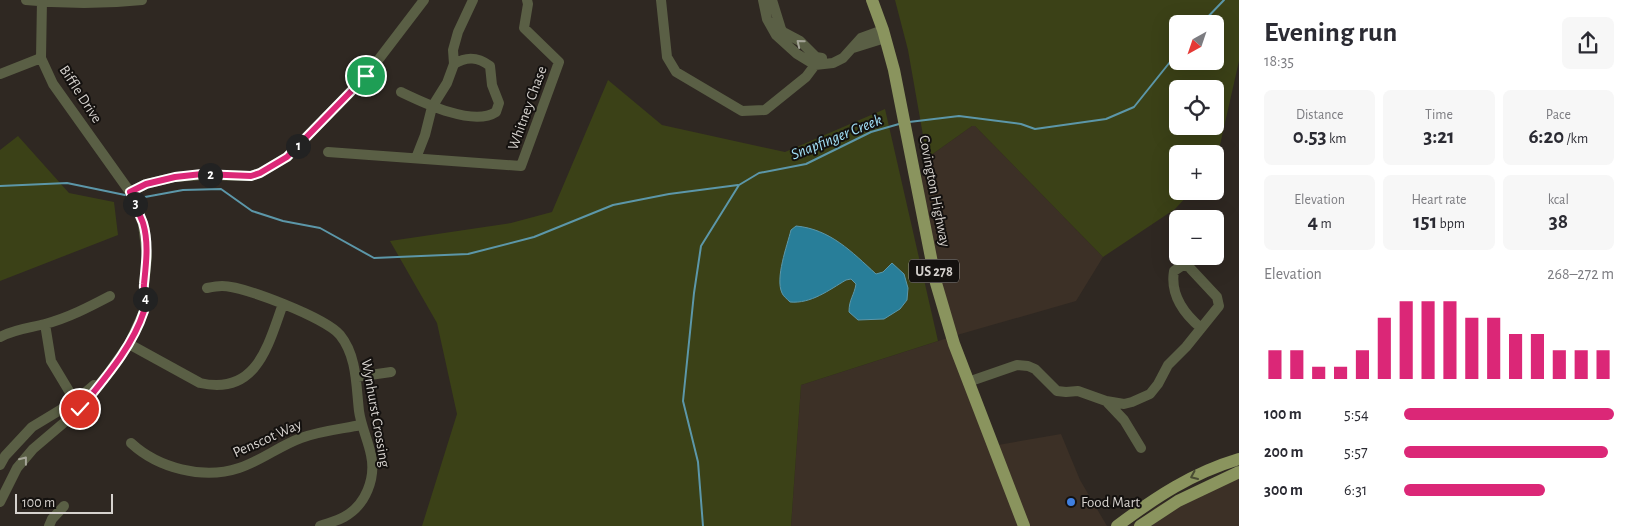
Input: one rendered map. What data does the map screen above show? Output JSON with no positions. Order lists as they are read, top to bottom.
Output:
{
  "streets": {
    "main road": ["Covington Highway", "US 278"],
    "street": [
      "Biffle Drive",
      "Whitney Chase",
      "Wynhurst Crossing",
      "Penscot Way"
    ]
  },
  "crossings": [
    ["Wynhurst Crossing", "Penscot Way"]
  ],
  "water": ["Snapfinger Creek"],
  "places": ["Food Mart"],
  "scale_bar": "100 m",
  "north": "bottom left",
  "page": {
    "heading": ["Evening run", "18:35"],
    "map_buttons": ["+", "−"],
    "stats": [
      ["Distance", "0.53 km"],
      ["Time", "3:21"],
      ["Pace", "6:20 /km"],
      ["Elevation", "4 m"],
      ["Heart rate", "151 bpm"],
      ["kcal", "38"]
    ],
    "pins": [
      "1",
      "2",
      "3",
      "4"
    ],
    "chart": ["Elevation", "268–272 m"],
    "list": [
      {
        "name": "100 m",
        "note": "5:54"
      },
      {
        "name": "200 m",
        "note": "5:57"
      },
      {
        "name": "300 m",
        "note": "6:31"
      }
    ],
    "scale": "100 m"
  }
}
